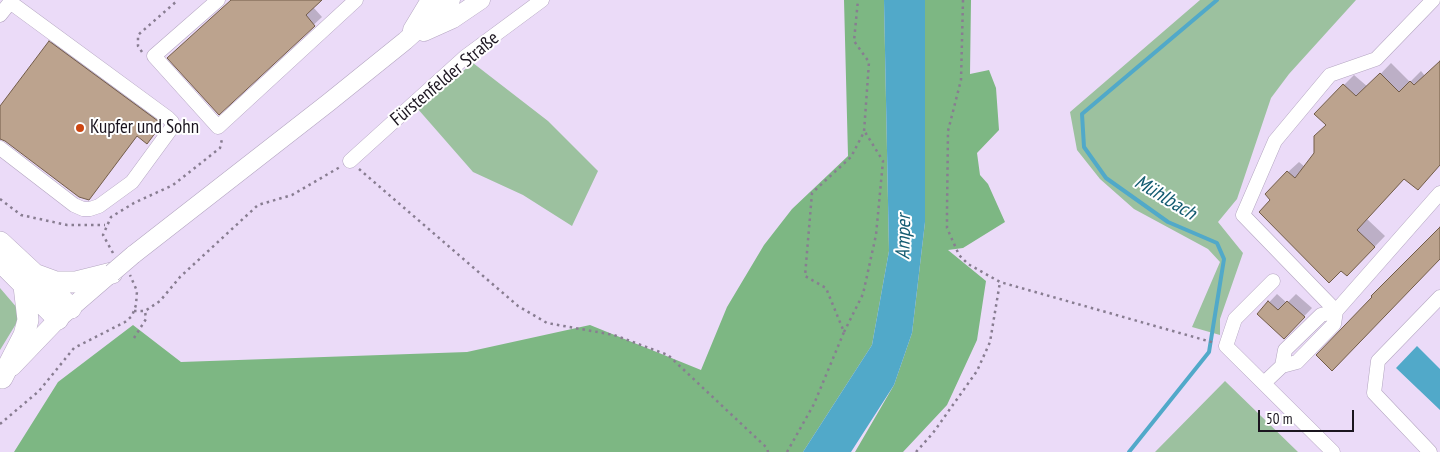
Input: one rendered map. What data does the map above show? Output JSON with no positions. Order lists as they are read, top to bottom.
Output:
{
  "streets": {
    "street": ["Fürstenfelder Straße"]
  },
  "water": ["Mühlbach", "Amper"],
  "places": ["Kupfer und Sohn"],
  "scale_bar": "50 m"
}
